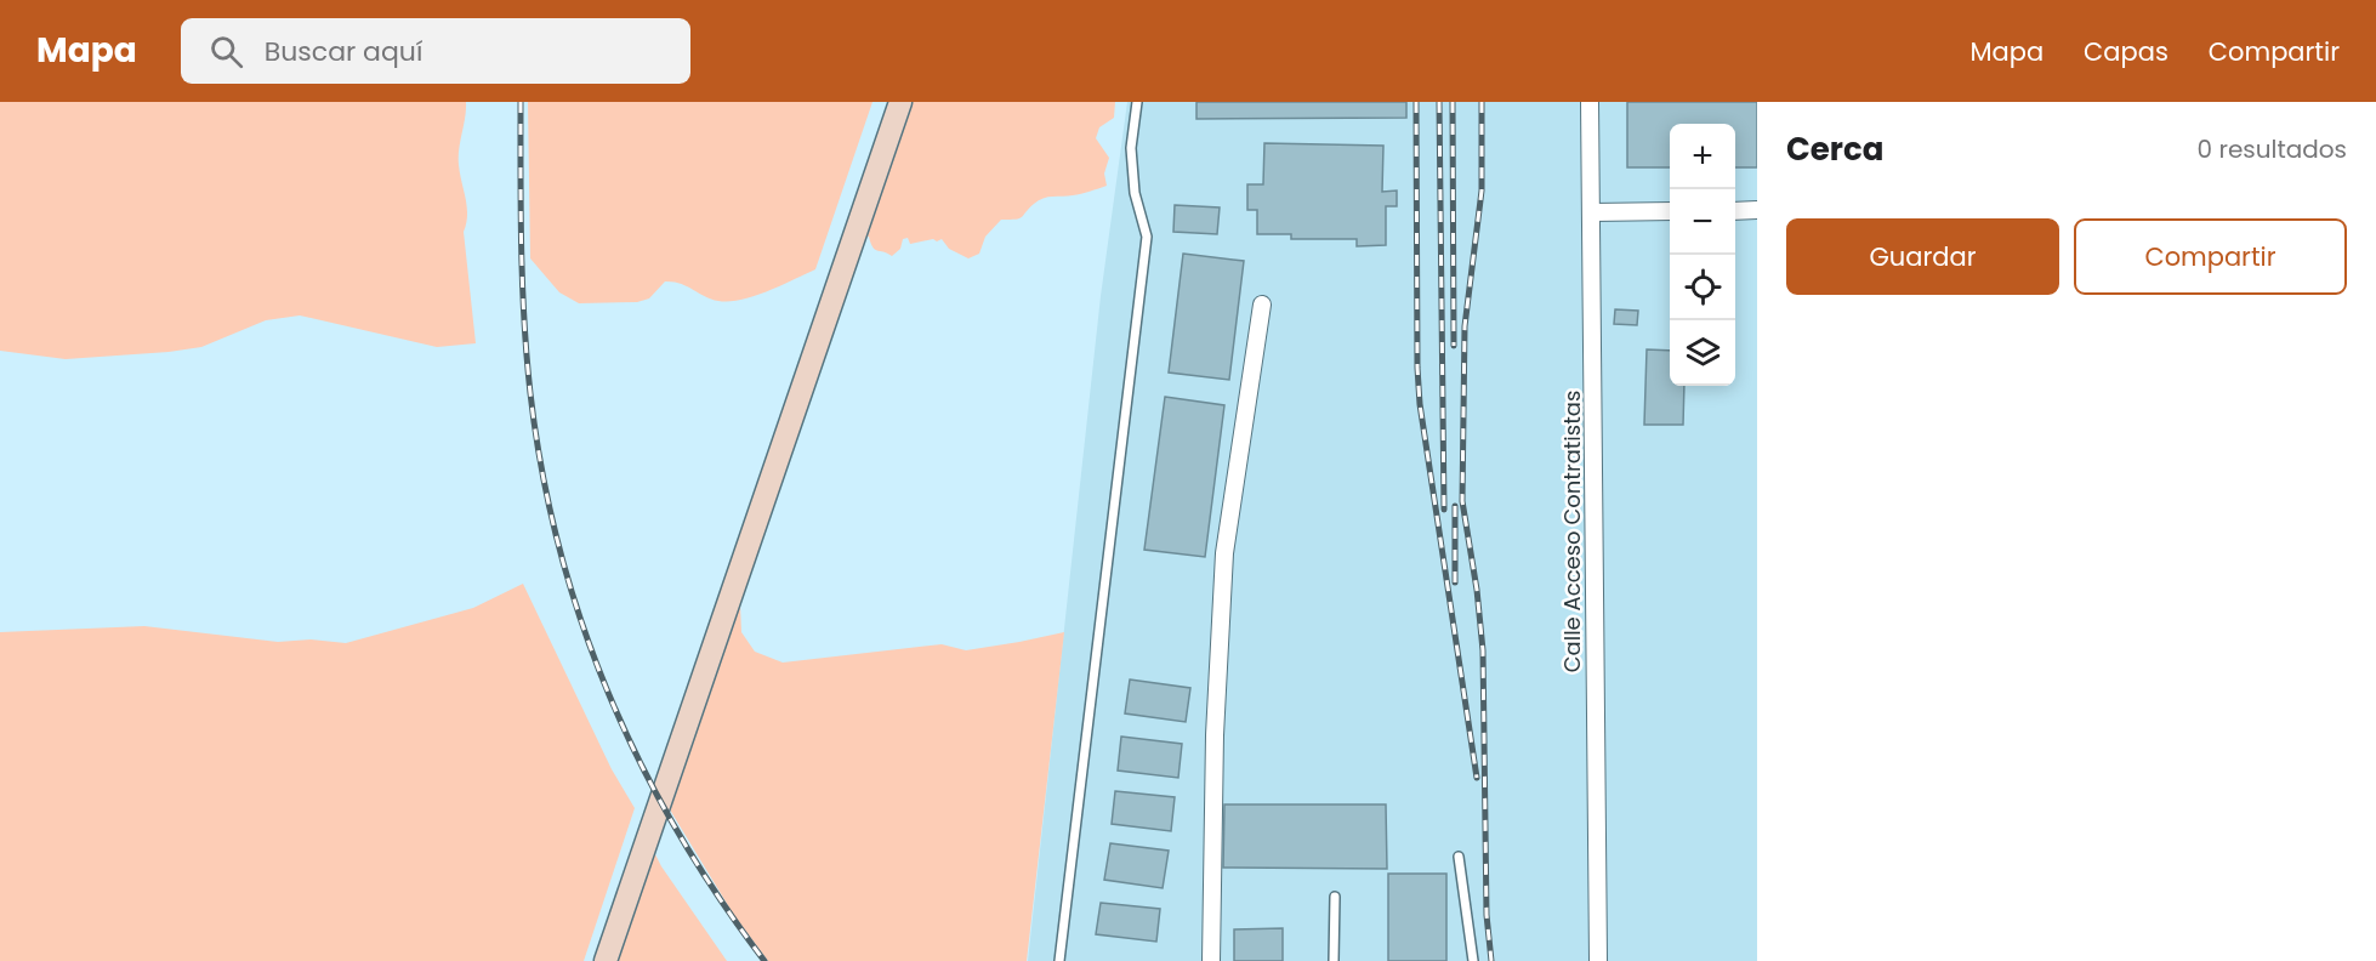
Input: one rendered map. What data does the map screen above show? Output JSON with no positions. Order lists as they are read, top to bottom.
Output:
{
  "streets": {
    "street": ["Calle Acceso Contratistas"]
  },
  "page": {
    "header": "Mapa",
    "search": "Buscar aquí",
    "nav": ["Mapa", "Capas", "Compartir"],
    "heading": ["Cerca", "0 resultados"],
    "map_buttons": ["+", "−"],
    "buttons": ["Guardar", "Compartir"]
  }
}
